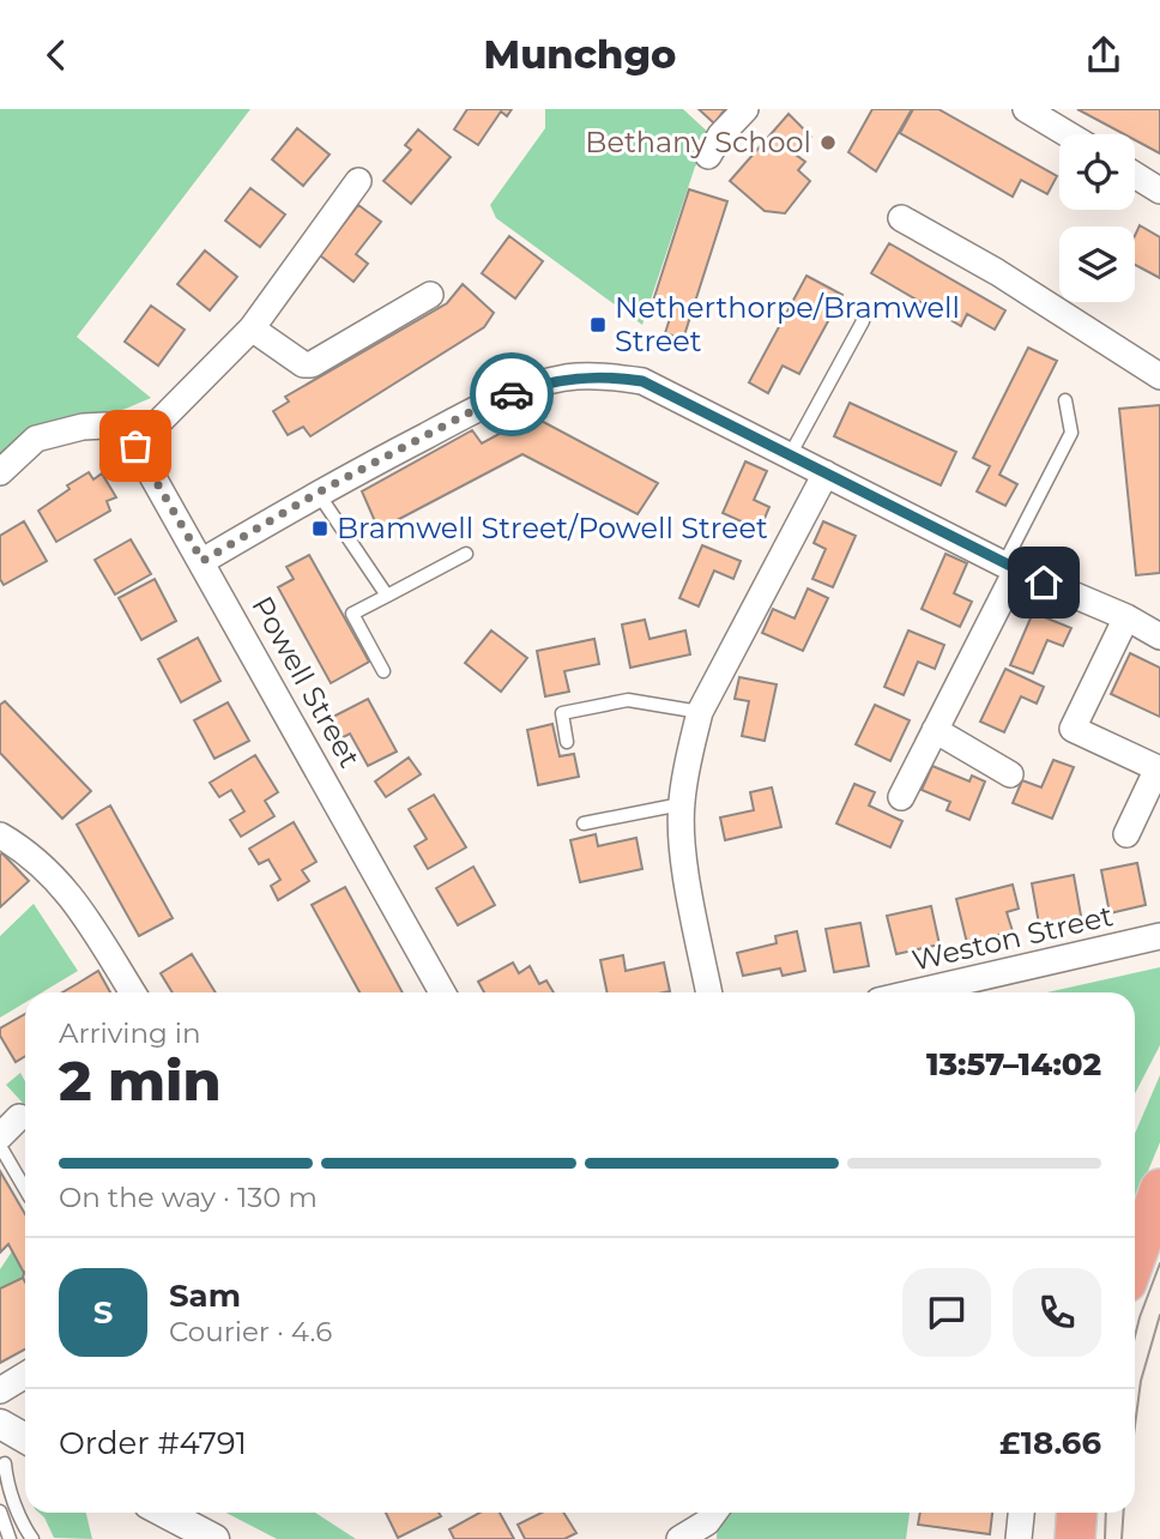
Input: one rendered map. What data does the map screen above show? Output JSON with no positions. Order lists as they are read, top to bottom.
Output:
{
  "streets": {
    "street": ["Powell Street", "Weston Street"]
  },
  "places": {
    "other": ["Bethany School"],
    "transit": ["Netherthorpe/Bramwell Street", "Bramwell Street/Powell Street"]
  },
  "page": {
    "header": "Munchgo",
    "heading": ["2 min", "Arriving in", "13:57–14:02"],
    "panel": [
      "Sam",
      "Courier · 4.6",
      "Order #4791",
      "£18.66"
    ],
    "bar": "On the way · 130 m",
    "round": "S"
  }
}
